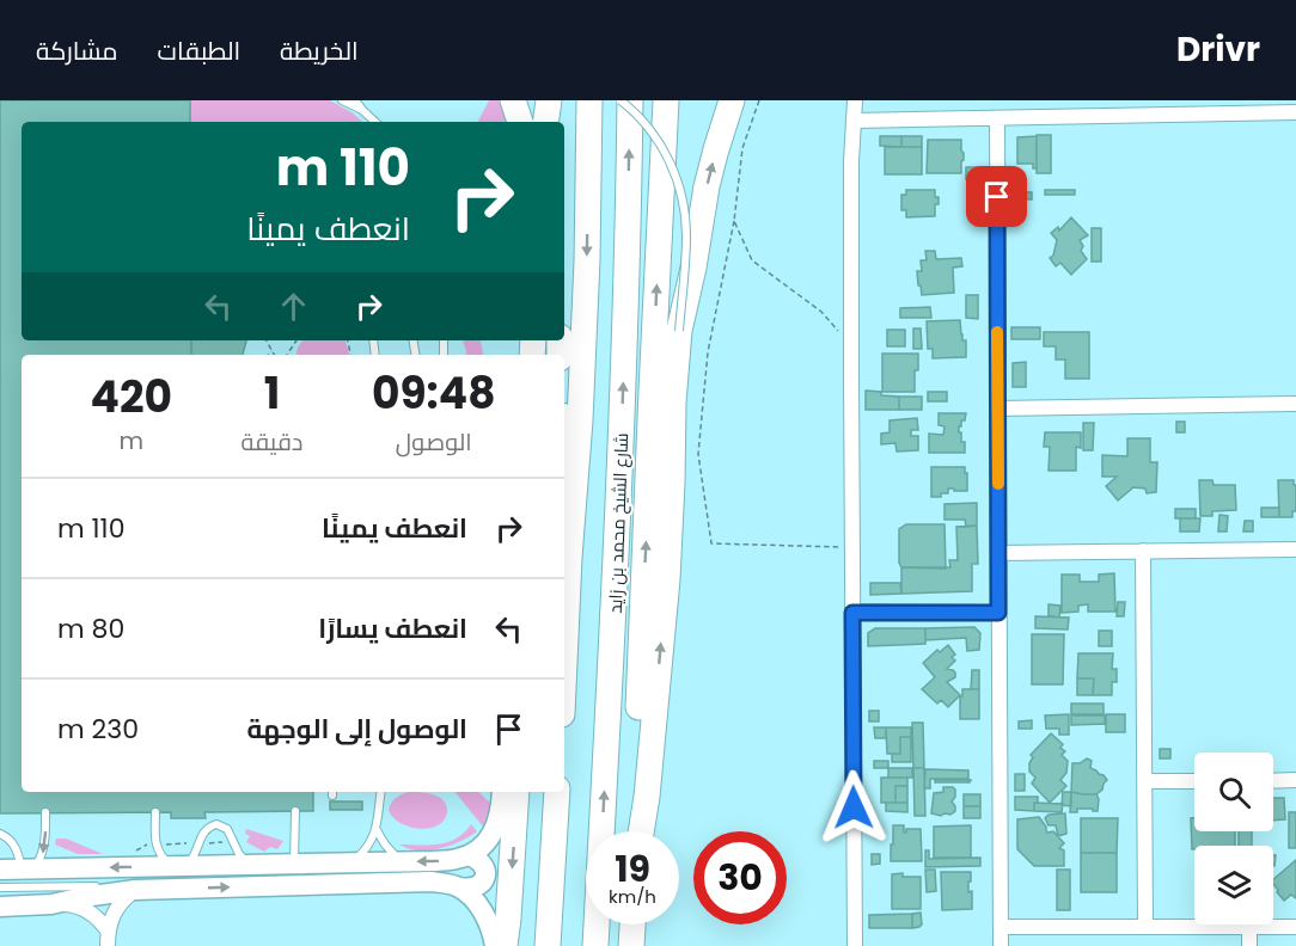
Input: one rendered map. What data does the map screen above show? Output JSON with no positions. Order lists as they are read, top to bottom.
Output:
{
  "streets": {
    "highway": ["شارع الشيخ محمد بن زايد"]
  },
  "page": {
    "header": "Drivr",
    "nav": ["الخريطة", "الطبقات", "مشاركة"],
    "turn": ["110 m", "انعطف يمينًا"],
    "eta": [
      "09:48",
      "الوصول",
      "1",
      "دقيقة",
      "420",
      "m"
    ],
    "list": [
      {
        "name": "انعطف يمينًا",
        "value": "110 m"
      },
      {
        "name": "انعطف يسارًا",
        "value": "80 m"
      },
      {
        "name": "الوصول إلى الوجهة",
        "value": "230 m"
      }
    ],
    "speed": "19 km/h",
    "limit": "30"
  }
}
